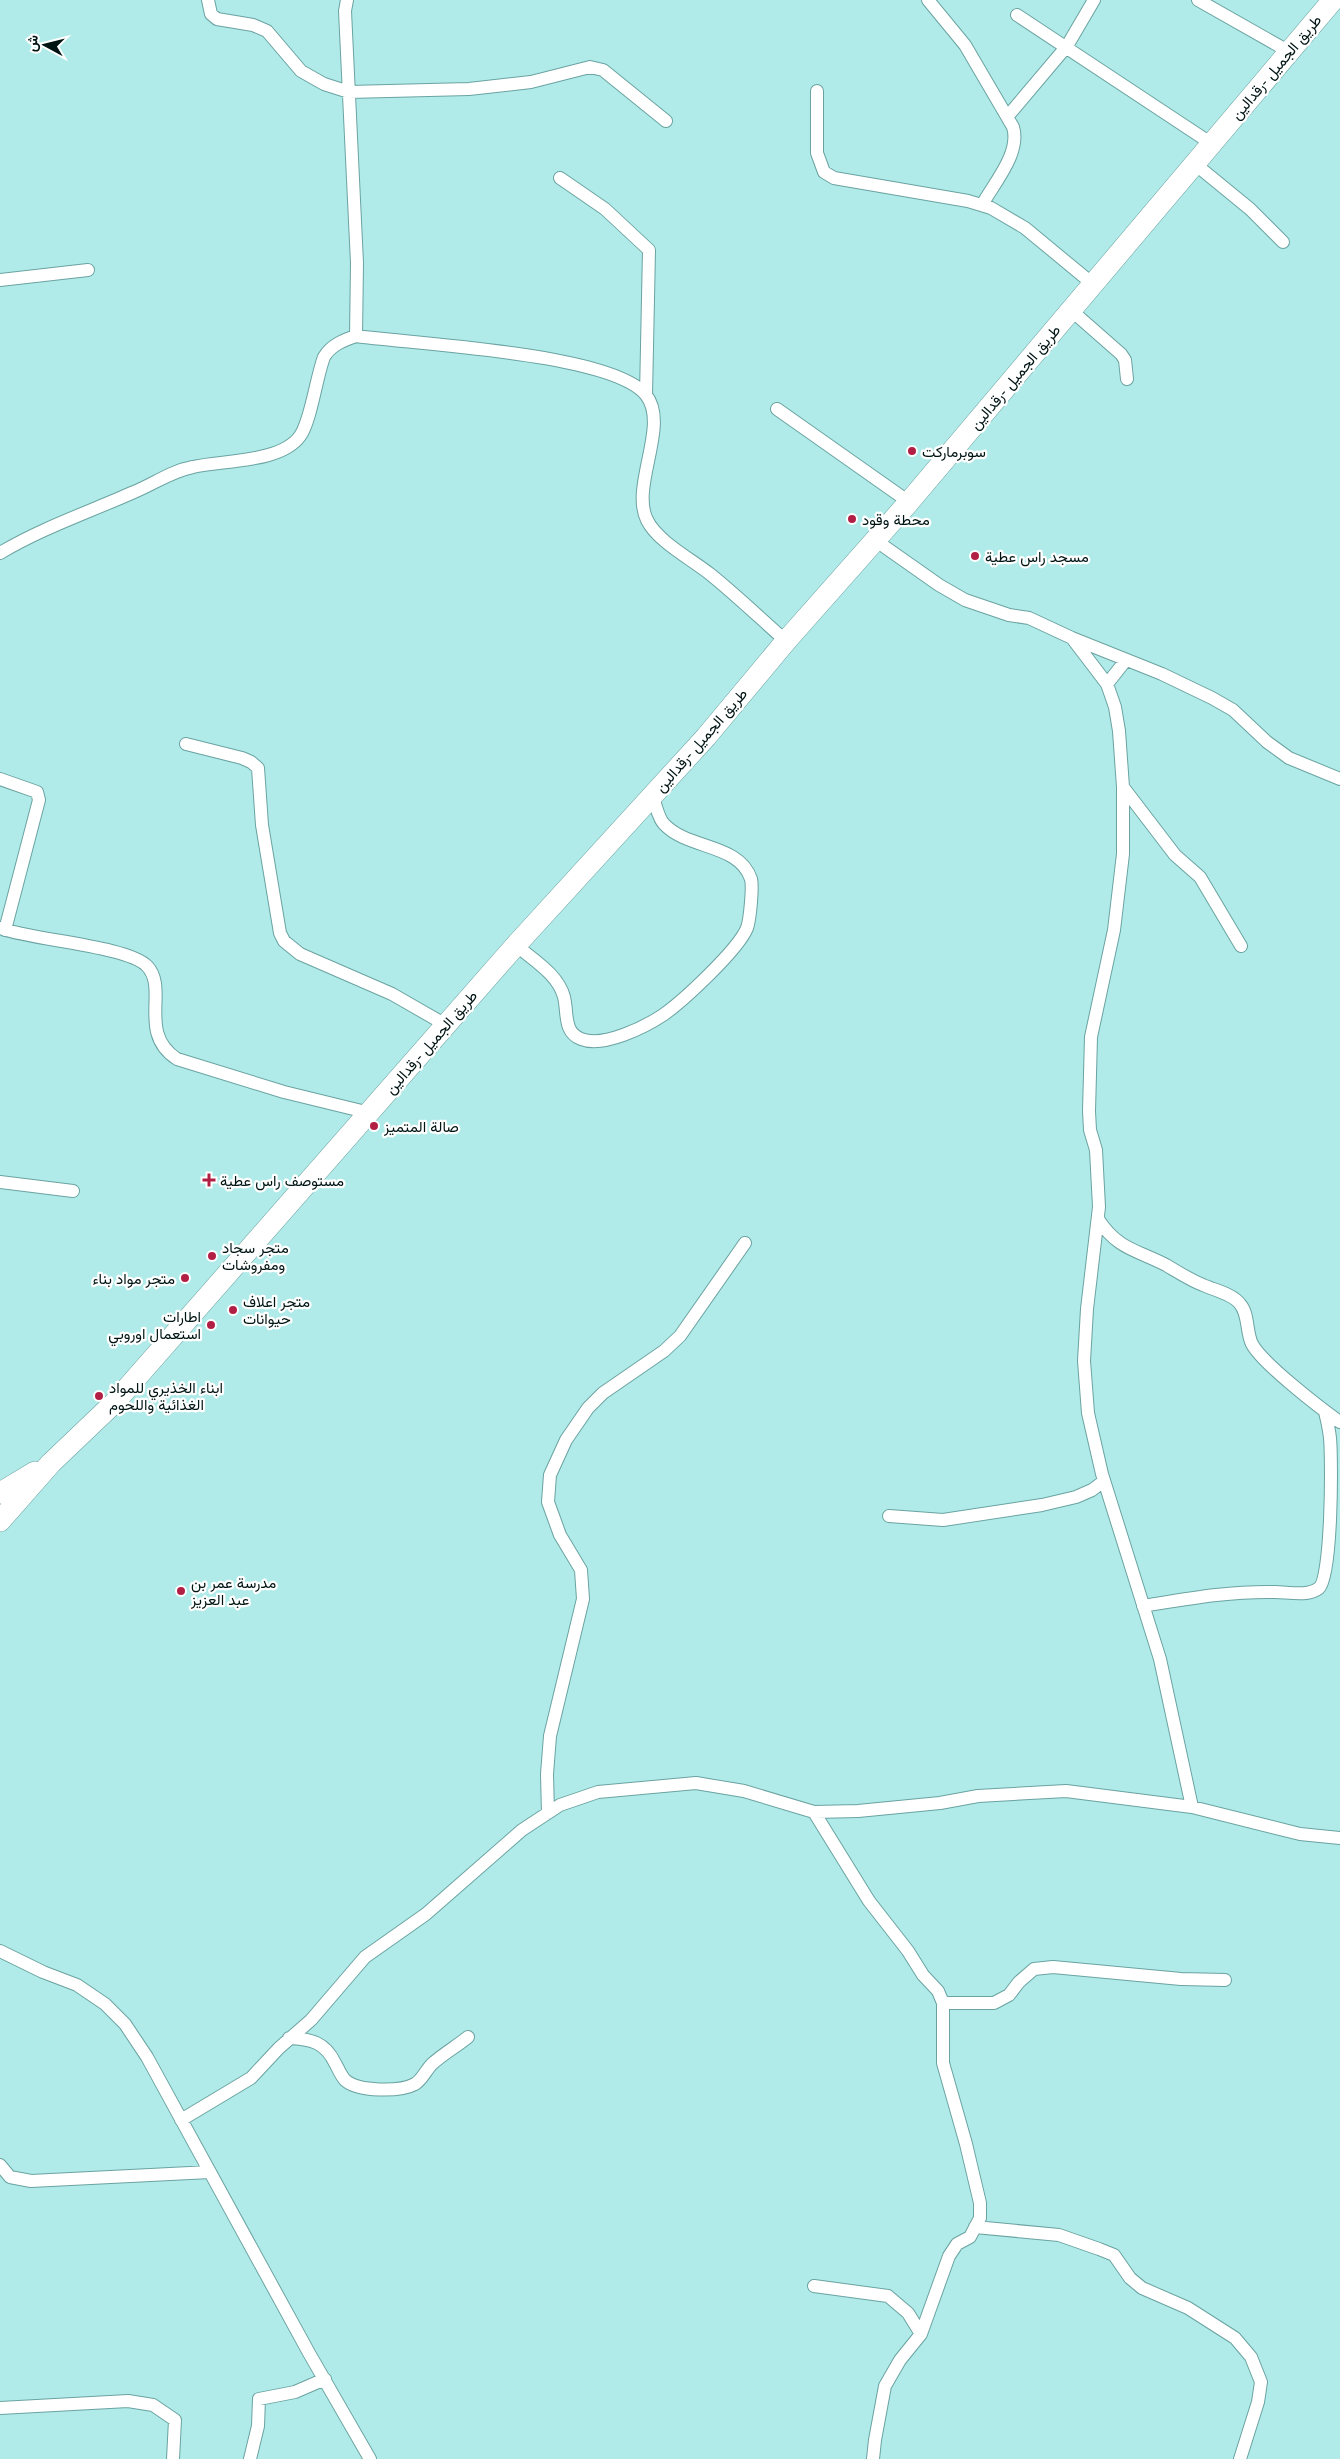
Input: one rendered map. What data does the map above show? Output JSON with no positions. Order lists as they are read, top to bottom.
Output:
{
  "streets": {
    "main road": ["طريق الجميل -رقدالين"]
  },
  "places": {
    "other": [
      "سوبرماركت",
      "محطة وقود",
      "مسجد راس عطية",
      "صالة المتميز",
      "متجر سجاد ومفروشات",
      "متجر مواد بناء",
      "متجر اعلاف حيوانات",
      "اطارات استعمال اوروبي",
      "ابناء الخذيري للمواد الغذائية واللحوم",
      "مدرسة عمر بن عبد العزيز"
    ],
    "health": ["مستوصف راس عطية"]
  },
  "north": "left"
}
